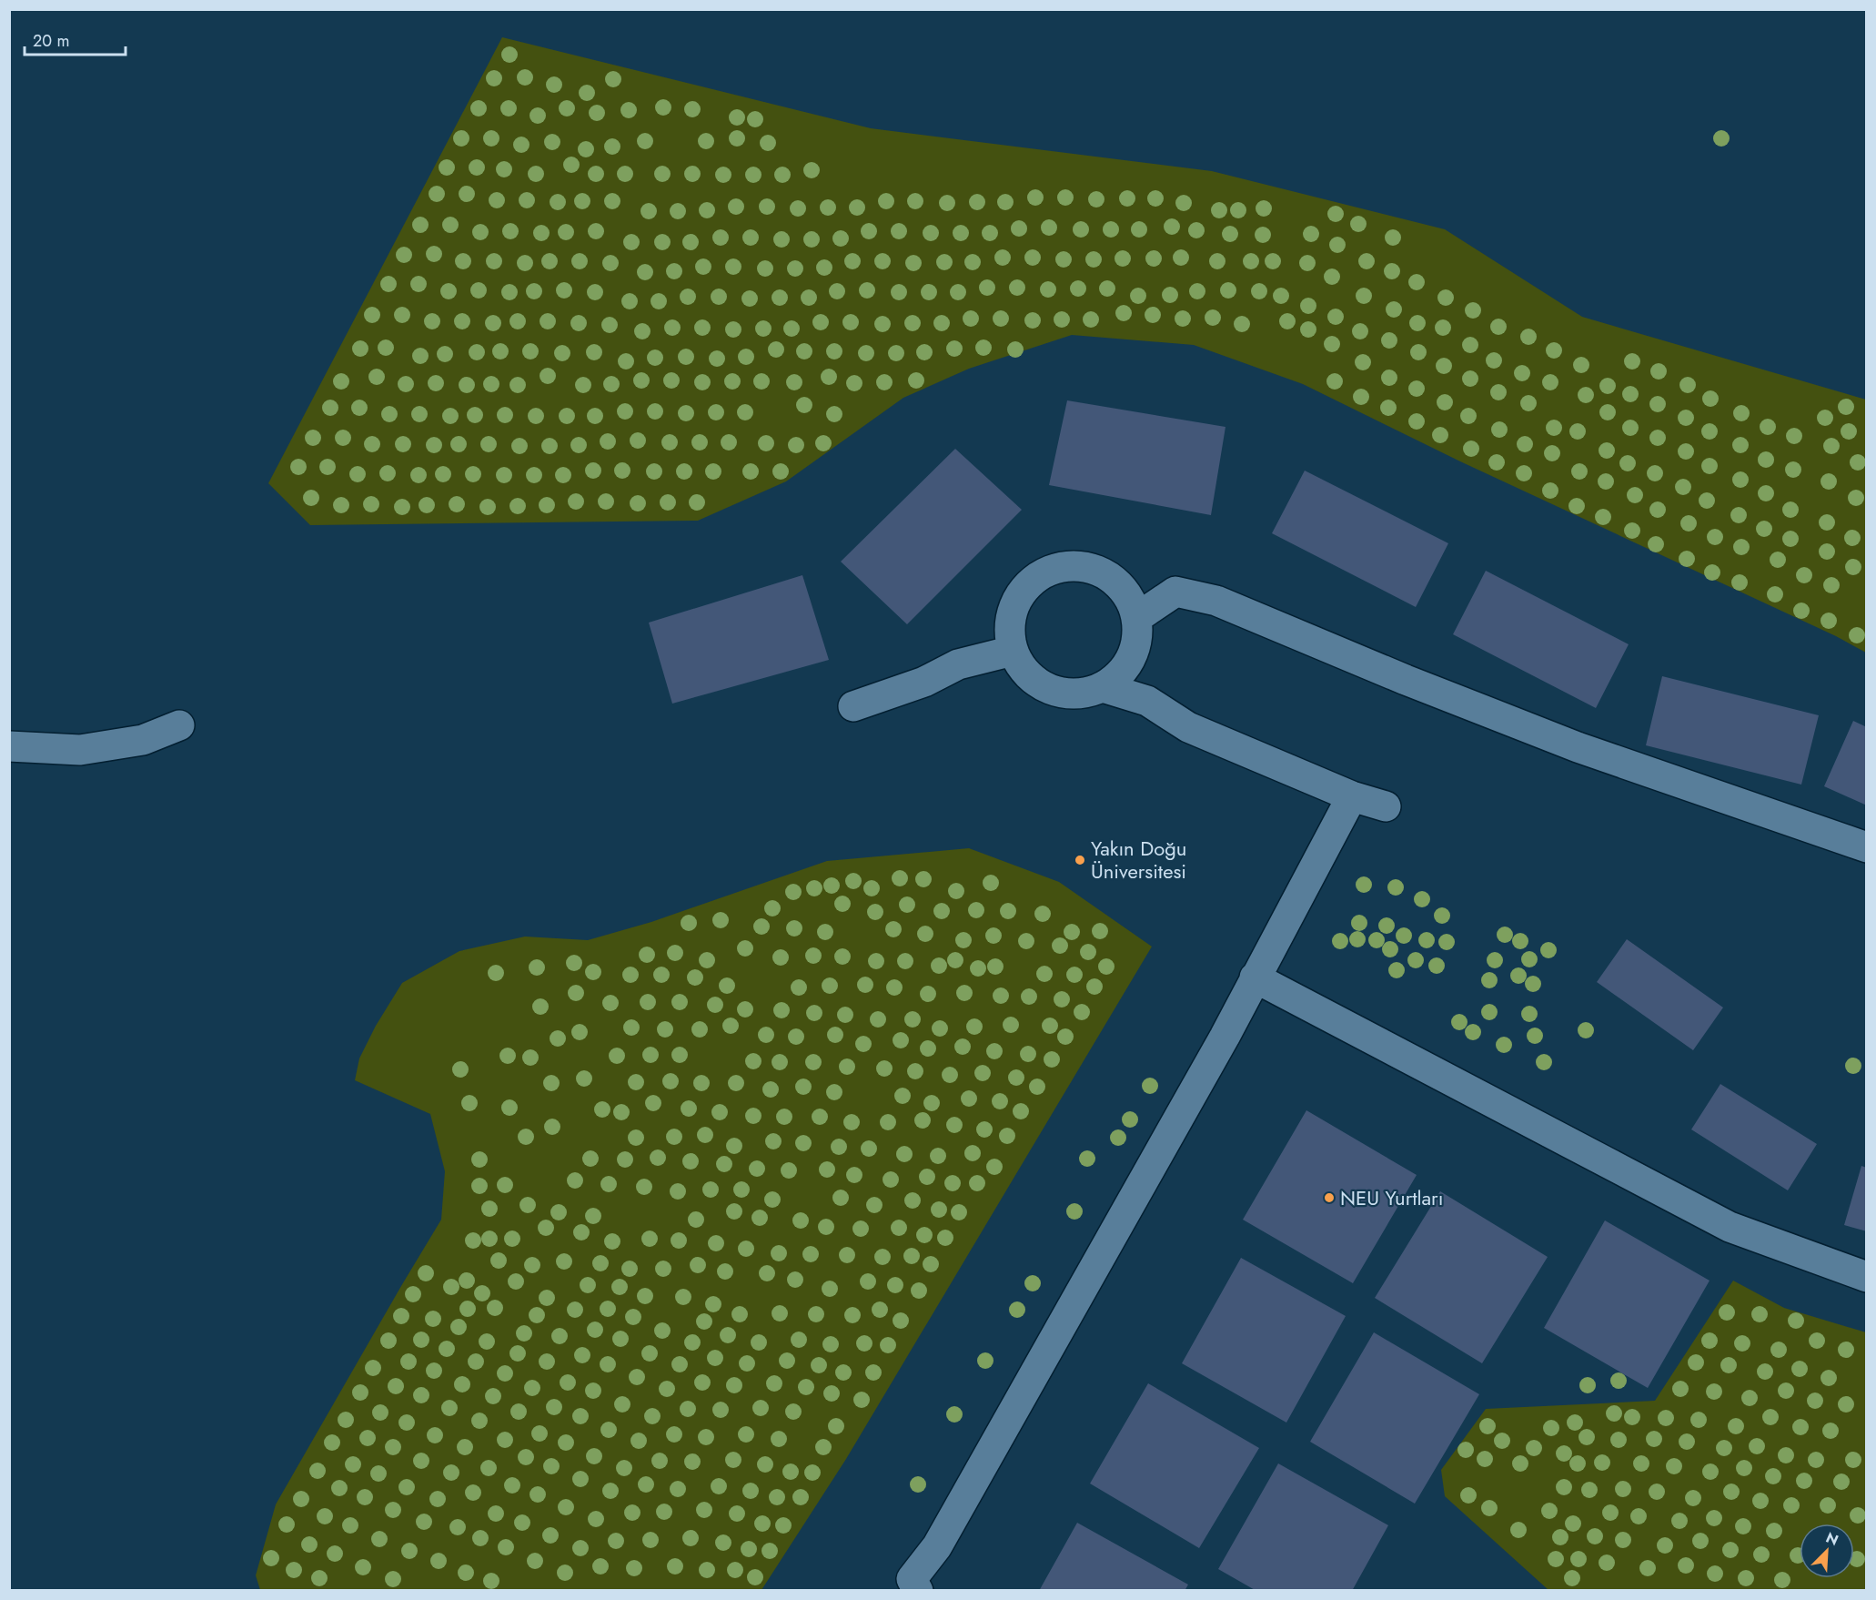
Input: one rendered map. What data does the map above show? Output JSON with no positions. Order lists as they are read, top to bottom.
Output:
{
  "places": ["Yakın Doğu Üniversitesi", "NEU Yurtları"],
  "scale_bar": "20 m",
  "north": "top right"
}
